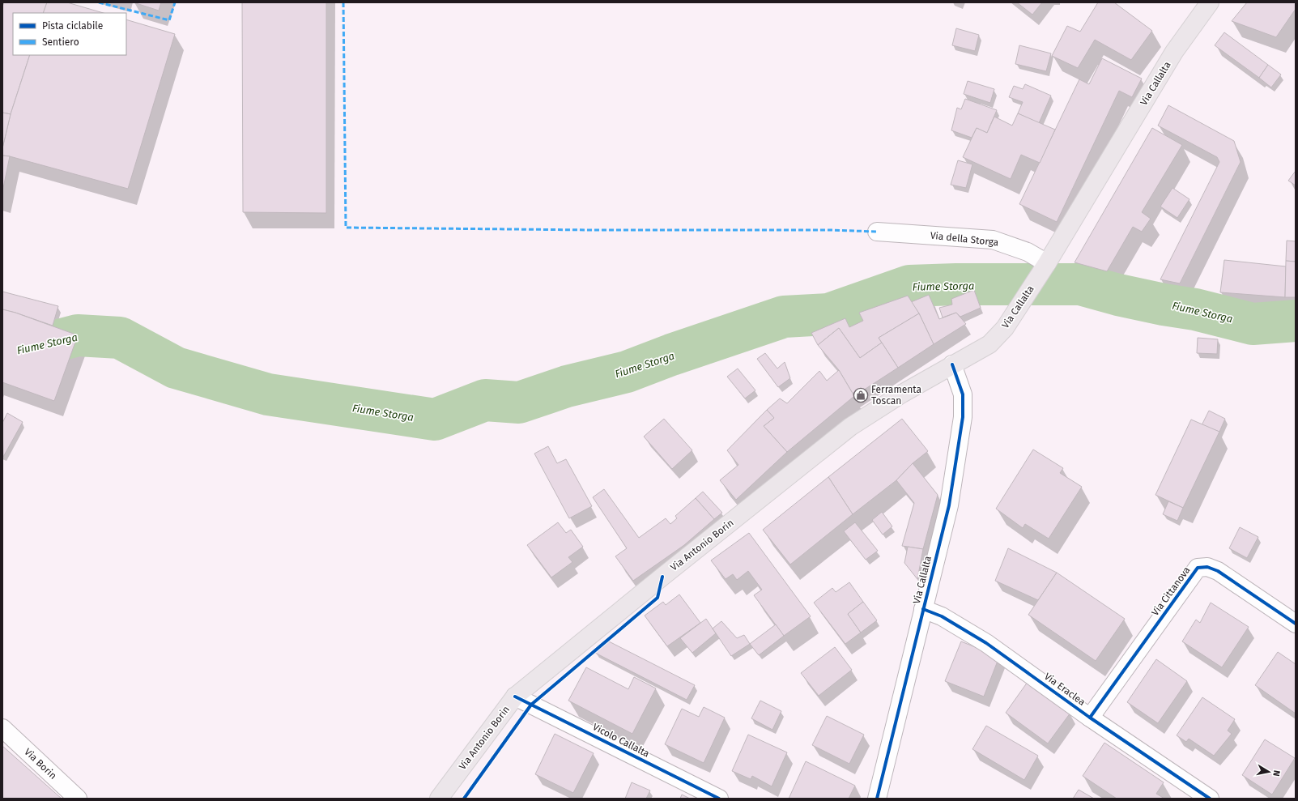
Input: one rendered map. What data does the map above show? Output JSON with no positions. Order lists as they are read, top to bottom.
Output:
{
  "streets": {
    "main road": ["Via Callalta", "Via Antonio Borin"],
    "street": [
      "Via della Storga",
      "Via Cittanova",
      "Via Eraclea",
      "Vicolo Callalta",
      "Via Borin"
    ]
  },
  "crossings": [
    ["Via Callalta", "Via della Storga"],
    ["Via Callalta", "Via Antonio Borin"],
    ["Via Callalta", "Via Eraclea"],
    ["Via Antonio Borin", "Vicolo Callalta"],
    ["Via Cittanova", "Via Eraclea"]
  ],
  "water": ["Fiume Storga"],
  "places": {
    "shop": ["Ferramenta Toscan"]
  },
  "legend": ["Pista ciclabile", "Sentiero"],
  "north": "right"
}
